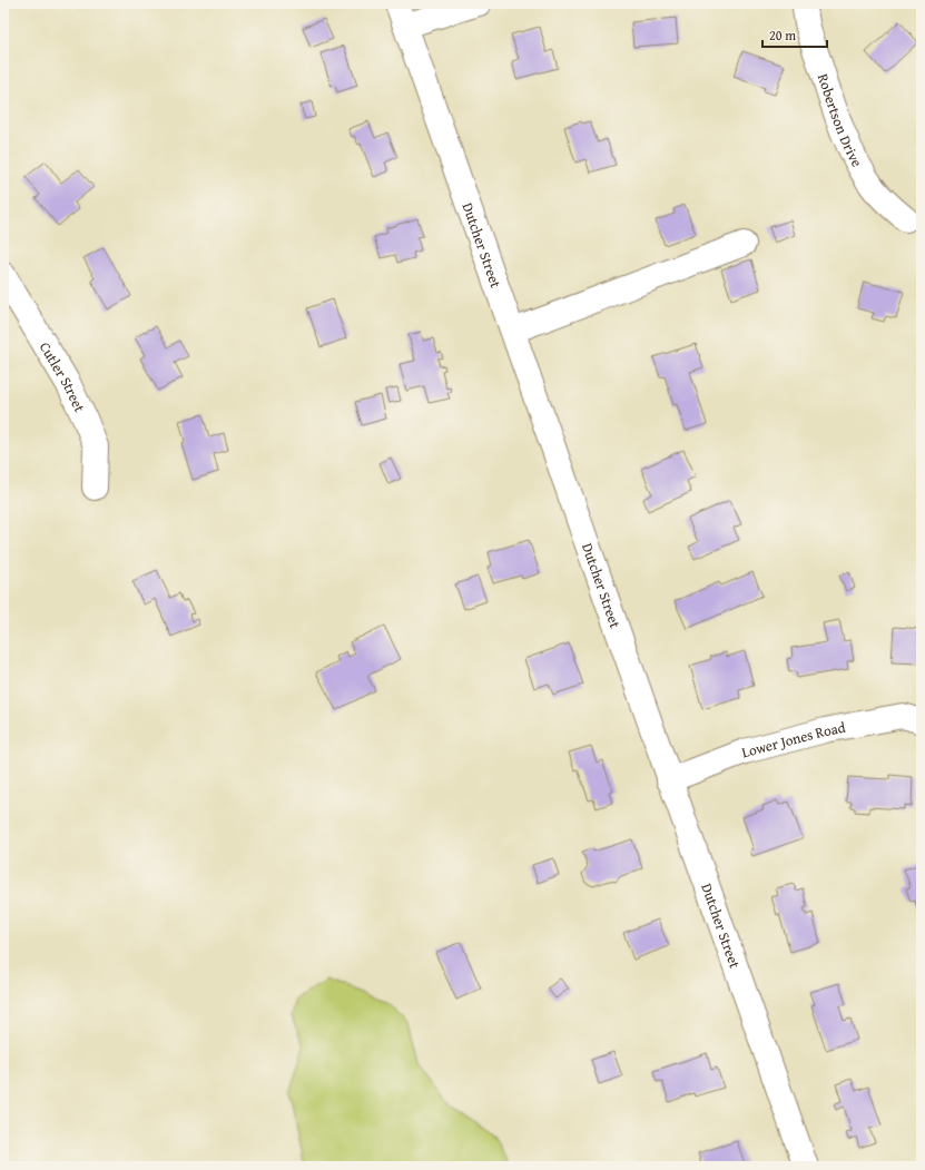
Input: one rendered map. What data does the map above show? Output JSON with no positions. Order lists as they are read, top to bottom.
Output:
{
  "streets": {
    "street": [
      "Robertson Drive",
      "Dutcher Street",
      "Cutler Street",
      "Lower Jones Road"
    ]
  },
  "crossings": [
    ["Dutcher Street", "Lower Jones Road"]
  ],
  "scale_bar": "20 m"
}
